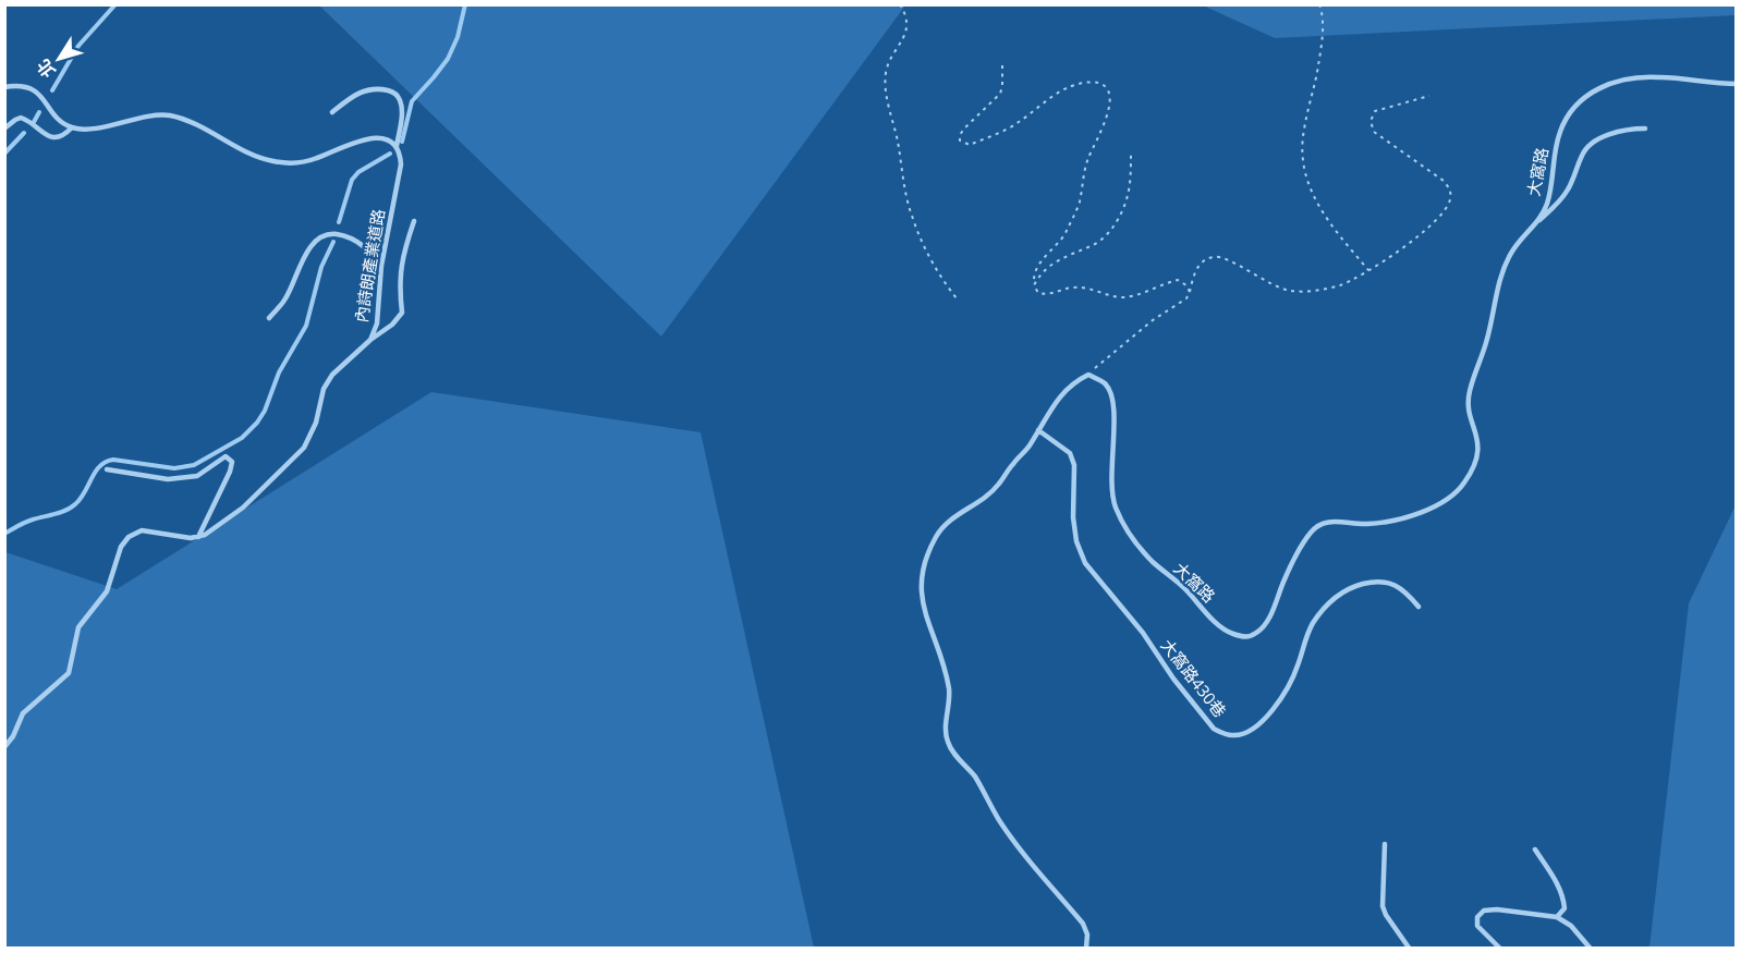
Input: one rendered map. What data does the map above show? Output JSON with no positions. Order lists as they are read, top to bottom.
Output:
{
  "streets": {
    "lane": ["大窩路", "內詩朗產業道路", "大窩路430巷"]
  },
  "north": "bottom left"
}
